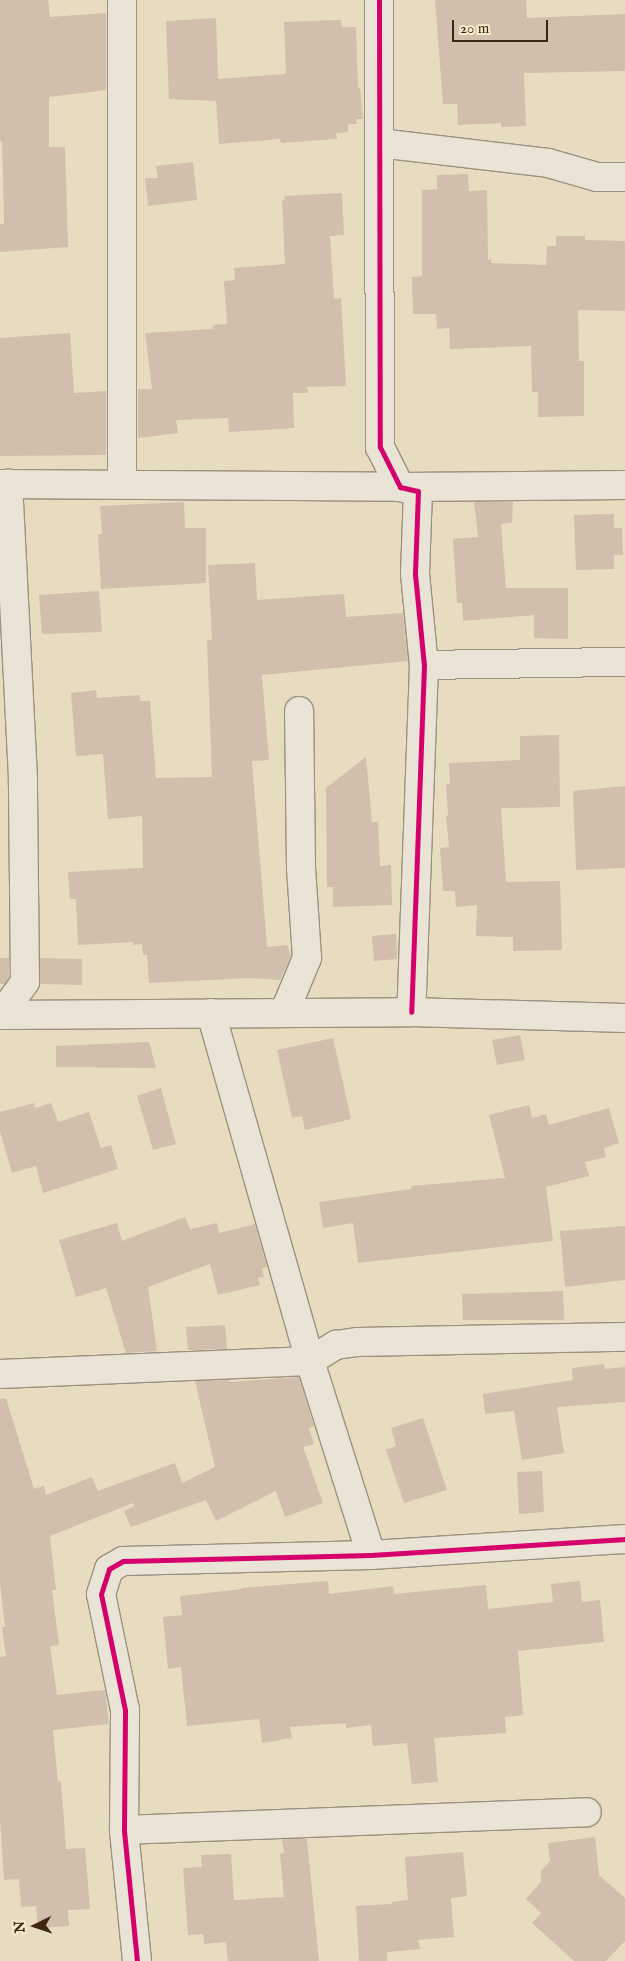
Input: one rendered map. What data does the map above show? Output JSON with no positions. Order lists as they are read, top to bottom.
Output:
{
  "scale_bar": "20 m",
  "north": "left"
}
